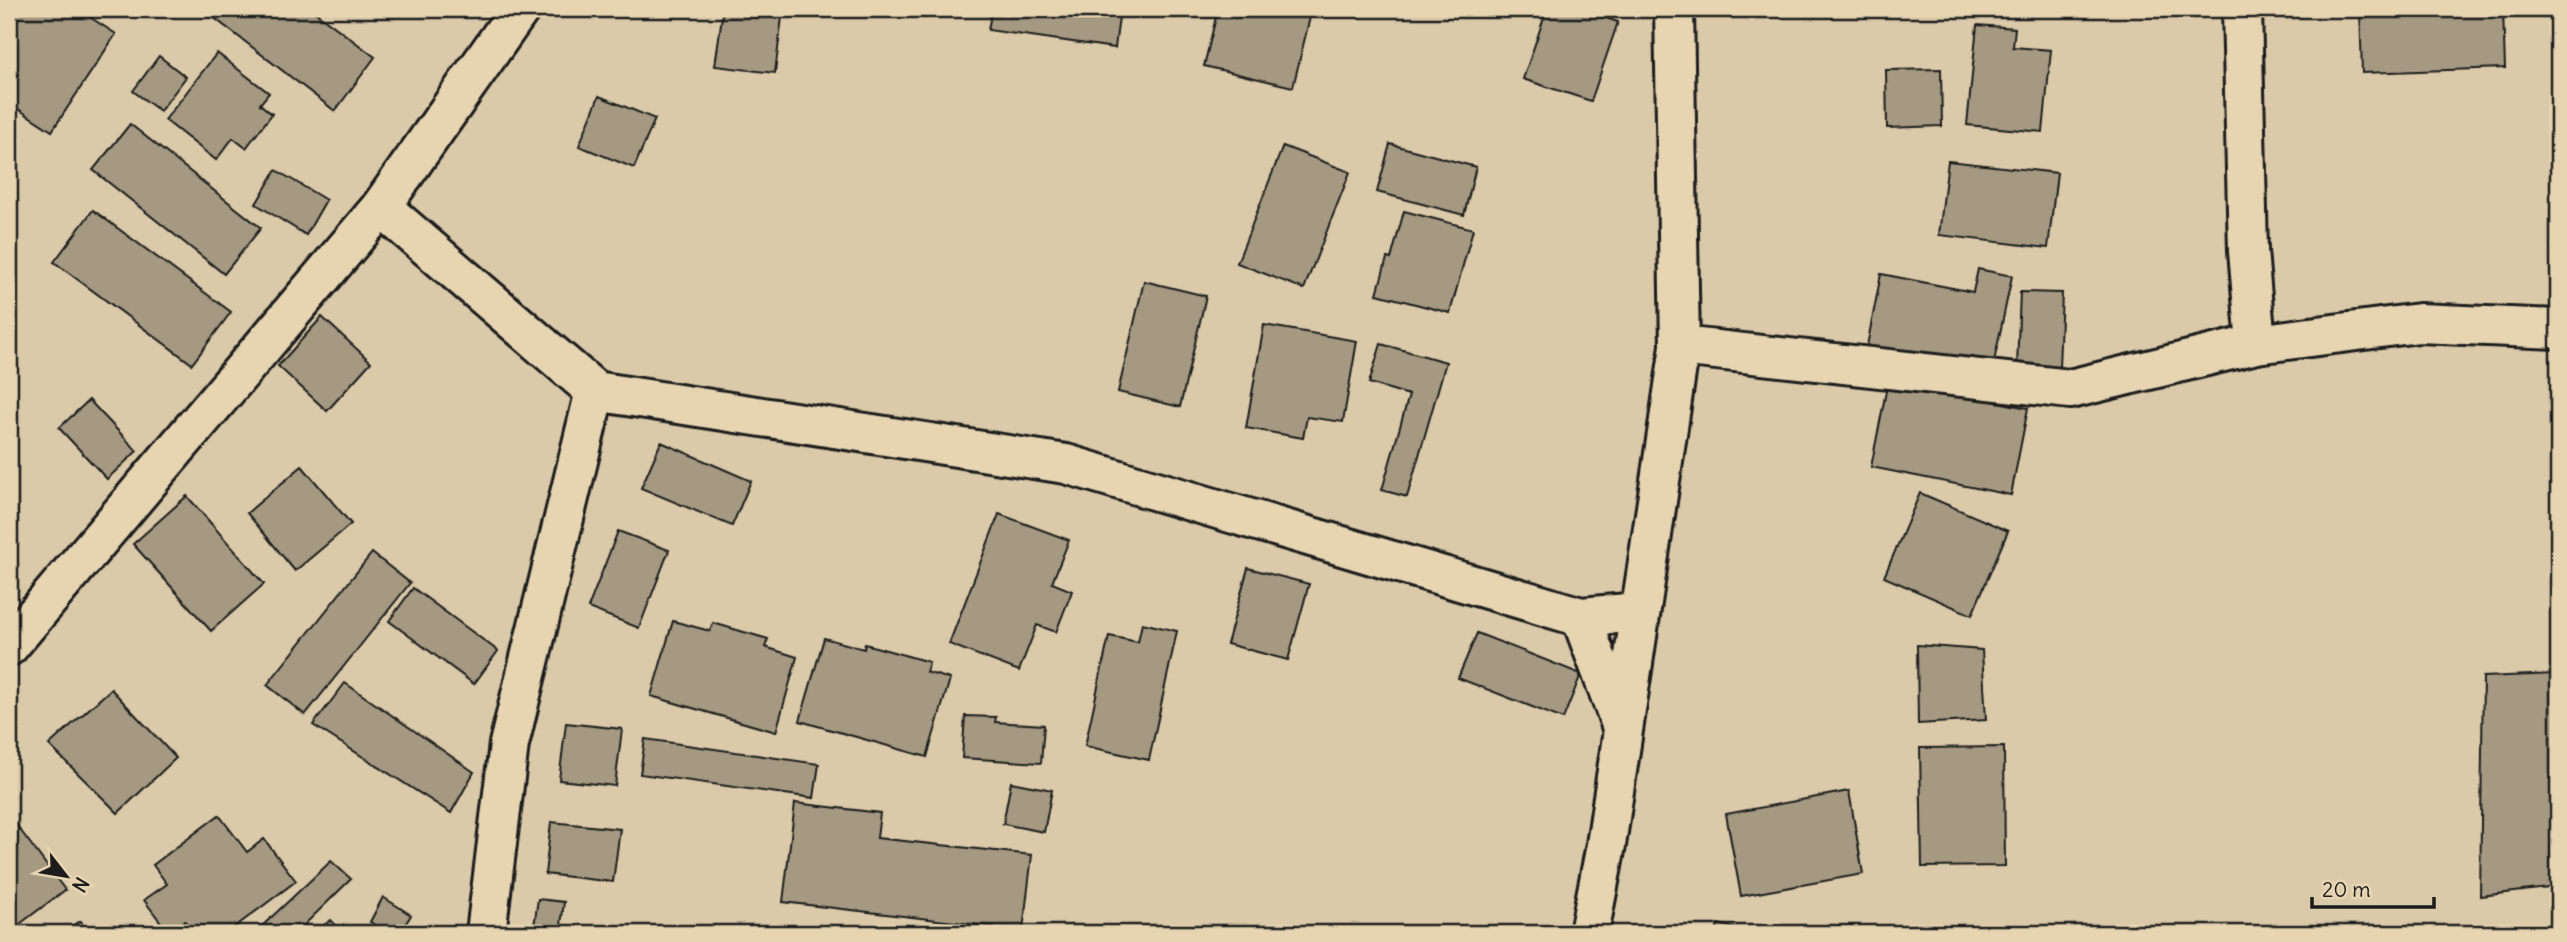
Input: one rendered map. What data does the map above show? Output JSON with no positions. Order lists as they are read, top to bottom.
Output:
{
  "scale_bar": "20 m",
  "north": "bottom right"
}
